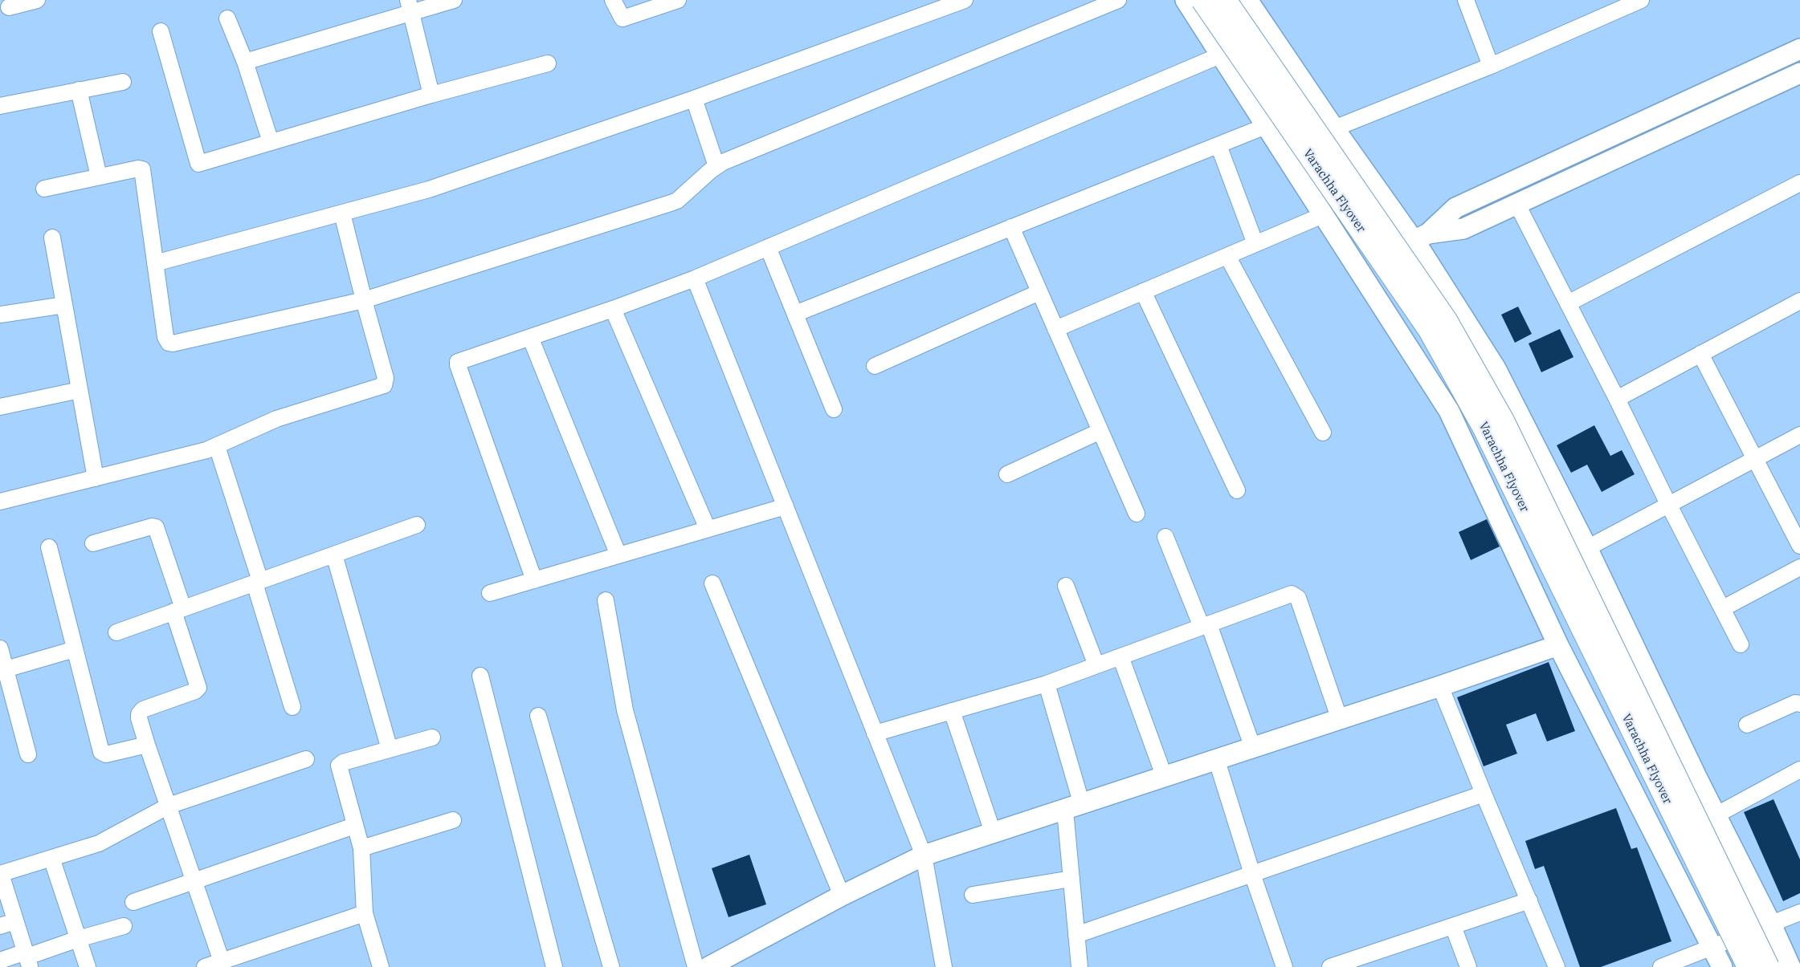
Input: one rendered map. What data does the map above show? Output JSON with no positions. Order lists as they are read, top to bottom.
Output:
{
  "streets": {
    "main road": ["Varachha Flyover"]
  }
}
